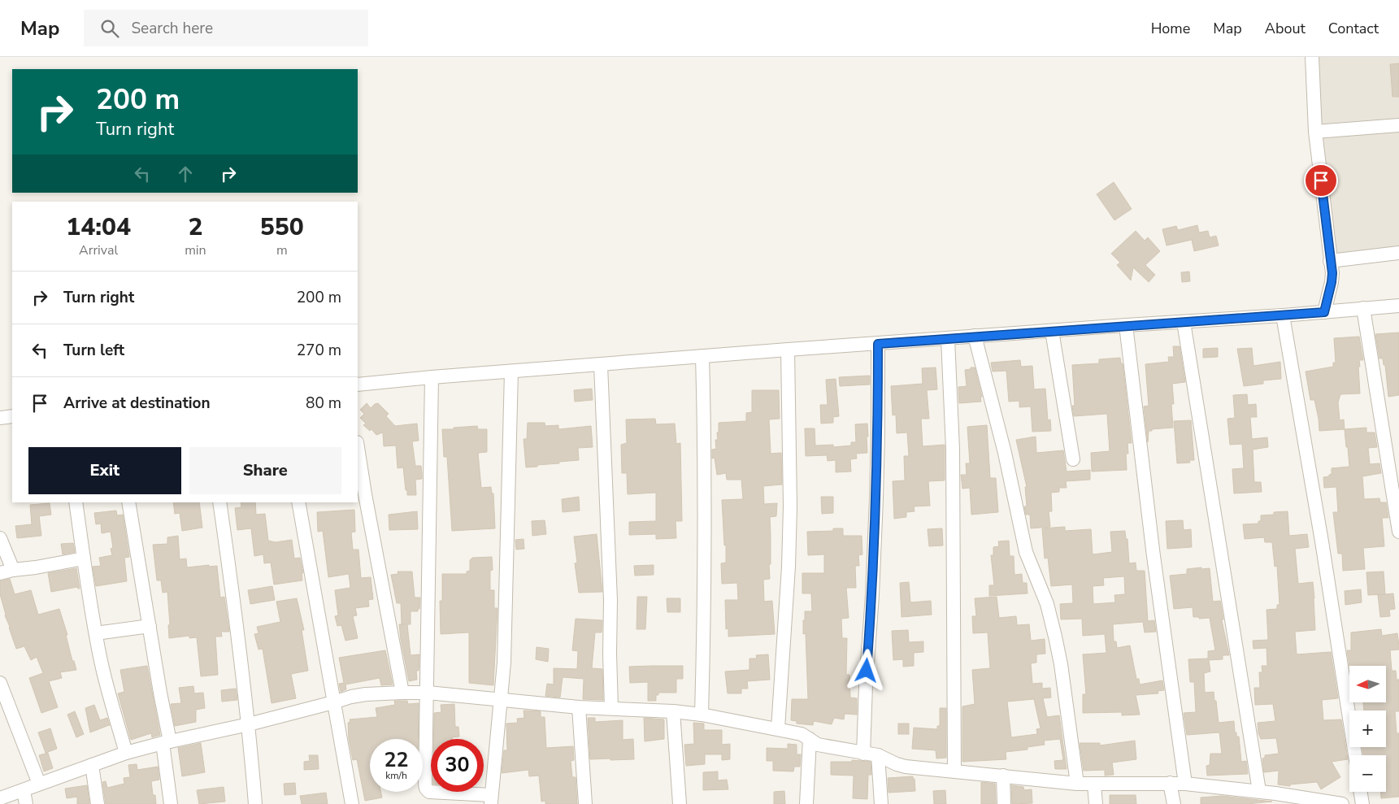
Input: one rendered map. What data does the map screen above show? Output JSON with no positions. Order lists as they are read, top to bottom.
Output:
{
  "north": "left",
  "page": {
    "header": "Map",
    "search": "Search here",
    "nav": [
      "Home",
      "Map",
      "About",
      "Contact"
    ],
    "turn": ["200 m", "Turn right"],
    "eta": [
      "14:04",
      "Arrival",
      "2",
      "min",
      "550",
      "m"
    ],
    "list": [
      {
        "name": "Turn right",
        "value": "200 m"
      },
      {
        "name": "Turn left",
        "value": "270 m"
      },
      {
        "name": "Arrive at destination",
        "value": "80 m"
      }
    ],
    "buttons": ["Exit", "Share"],
    "map_buttons": ["+", "−"],
    "speed": "22 km/h",
    "limit": "30"
  }
}
